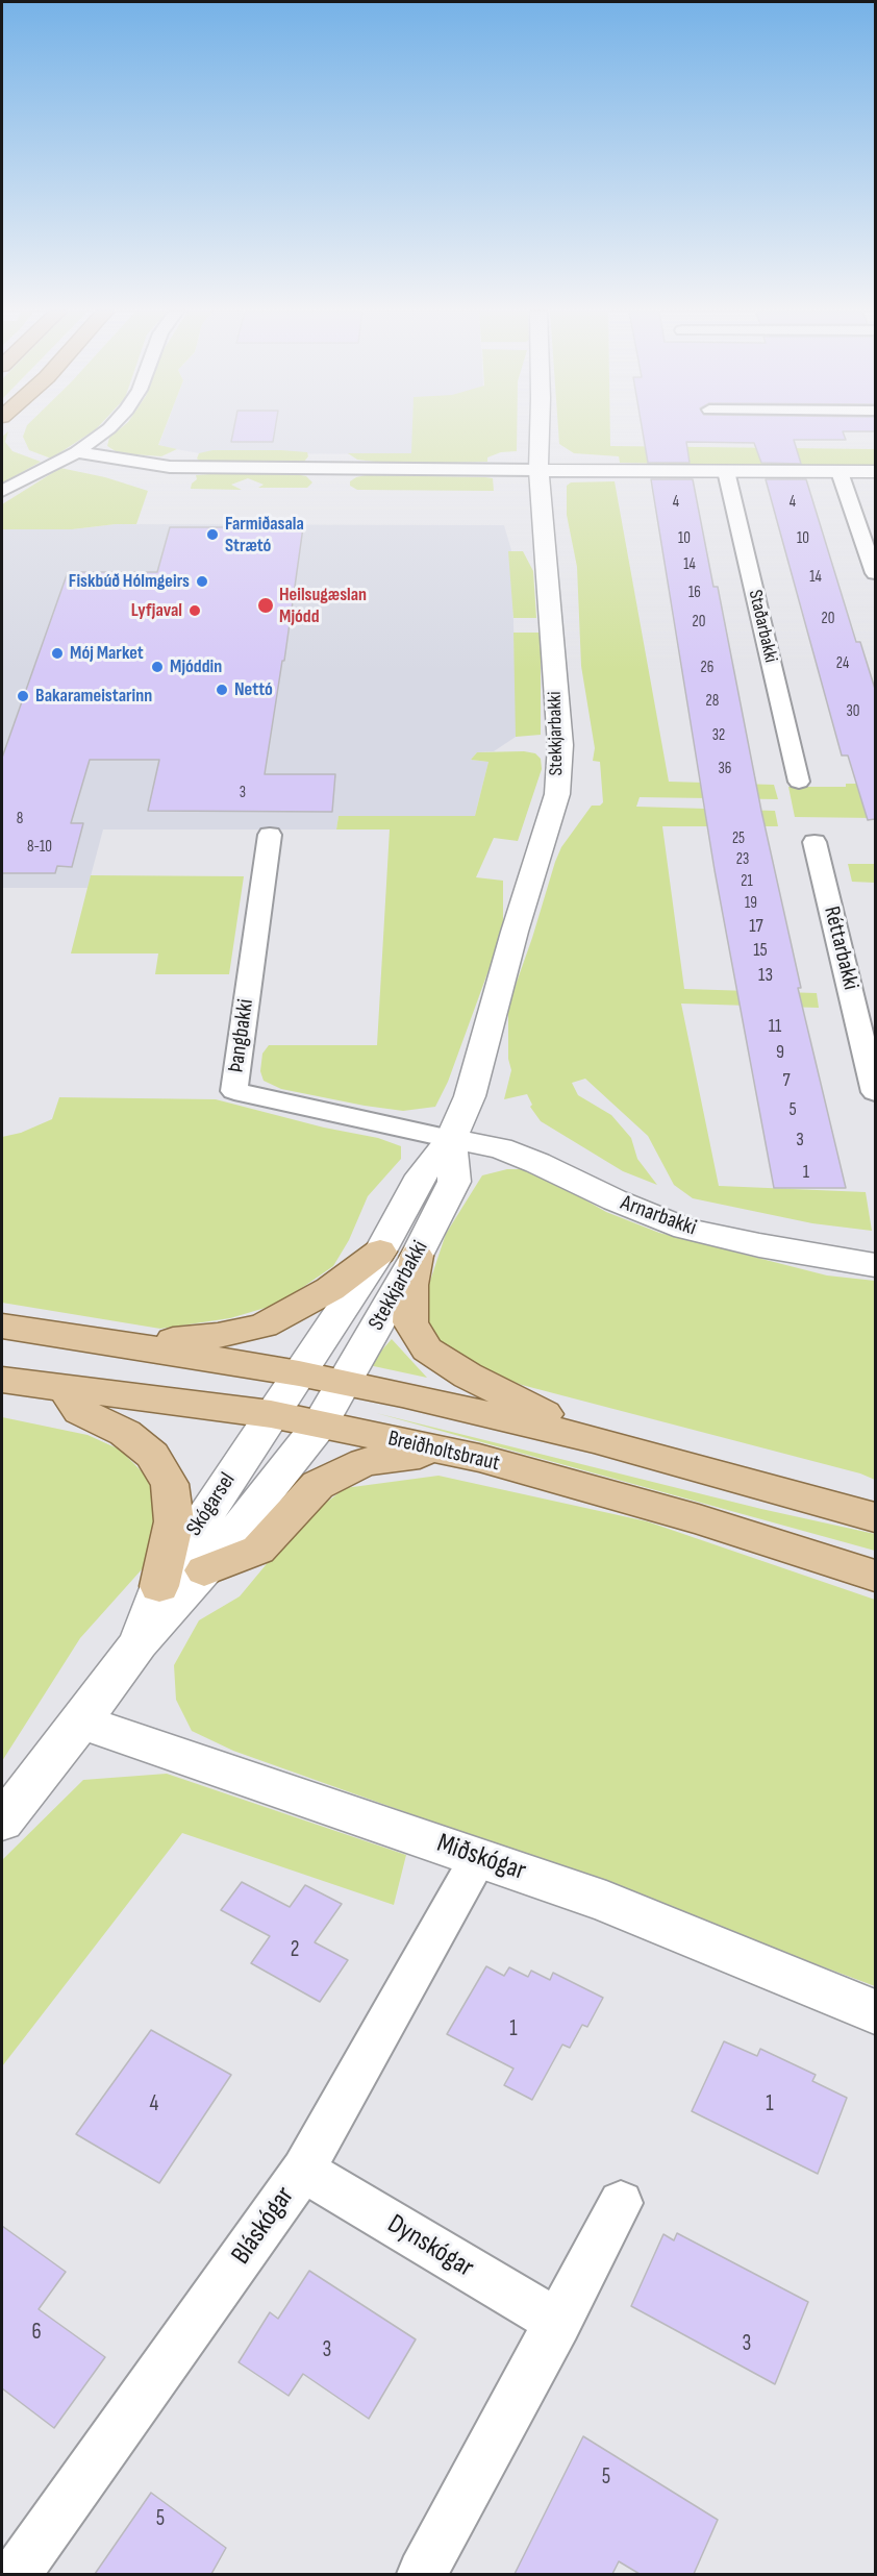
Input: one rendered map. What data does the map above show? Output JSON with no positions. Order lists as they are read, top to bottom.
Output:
{
  "streets": {
    "main road": ["Breiðholtsbraut"],
    "street": [
      "Staðarbakki",
      "Stekkjarbakki",
      "Réttarbakki",
      "Þangbakki",
      "Arnarbakki",
      "Skógarsel",
      "Miðskógar",
      "Bláskógar",
      "Dynskógar"
    ]
  },
  "crossings": [
    ["Stekkjarbakki", "Þangbakki"],
    ["Stekkjarbakki", "Arnarbakki"],
    ["Stekkjarbakki", "Breiðholtsbraut"],
    ["Stekkjarbakki", "Skógarsel"],
    ["Þangbakki", "Arnarbakki"],
    ["Breiðholtsbraut", "Skógarsel"],
    ["Skógarsel", "Miðskógar"],
    ["Miðskógar", "Bláskógar"],
    ["Bláskógar", "Dynskógar"]
  ],
  "places": [
    "Farmiðasala Strætó",
    "Fiskbúð Hólmgeirs",
    "Heilsugæslan Mjódd",
    "Lyfjaval",
    "Mój Market",
    "Mjóddin",
    "Nettó",
    "Bakarameistarinn"
  ],
  "house_numbers": [
    "4",
    "4",
    "10",
    "10",
    "14",
    "14",
    "16",
    "20",
    "20",
    "24",
    "26",
    "28",
    "30",
    "32",
    "36",
    "3",
    "8",
    "25",
    "8-10",
    "23",
    "21",
    "19",
    "17",
    "15",
    "13",
    "11",
    "9",
    "7",
    "5",
    "3",
    "1",
    "2",
    "1",
    "4",
    "1",
    "6",
    "3",
    "3",
    "5",
    "5"
  ]
}
